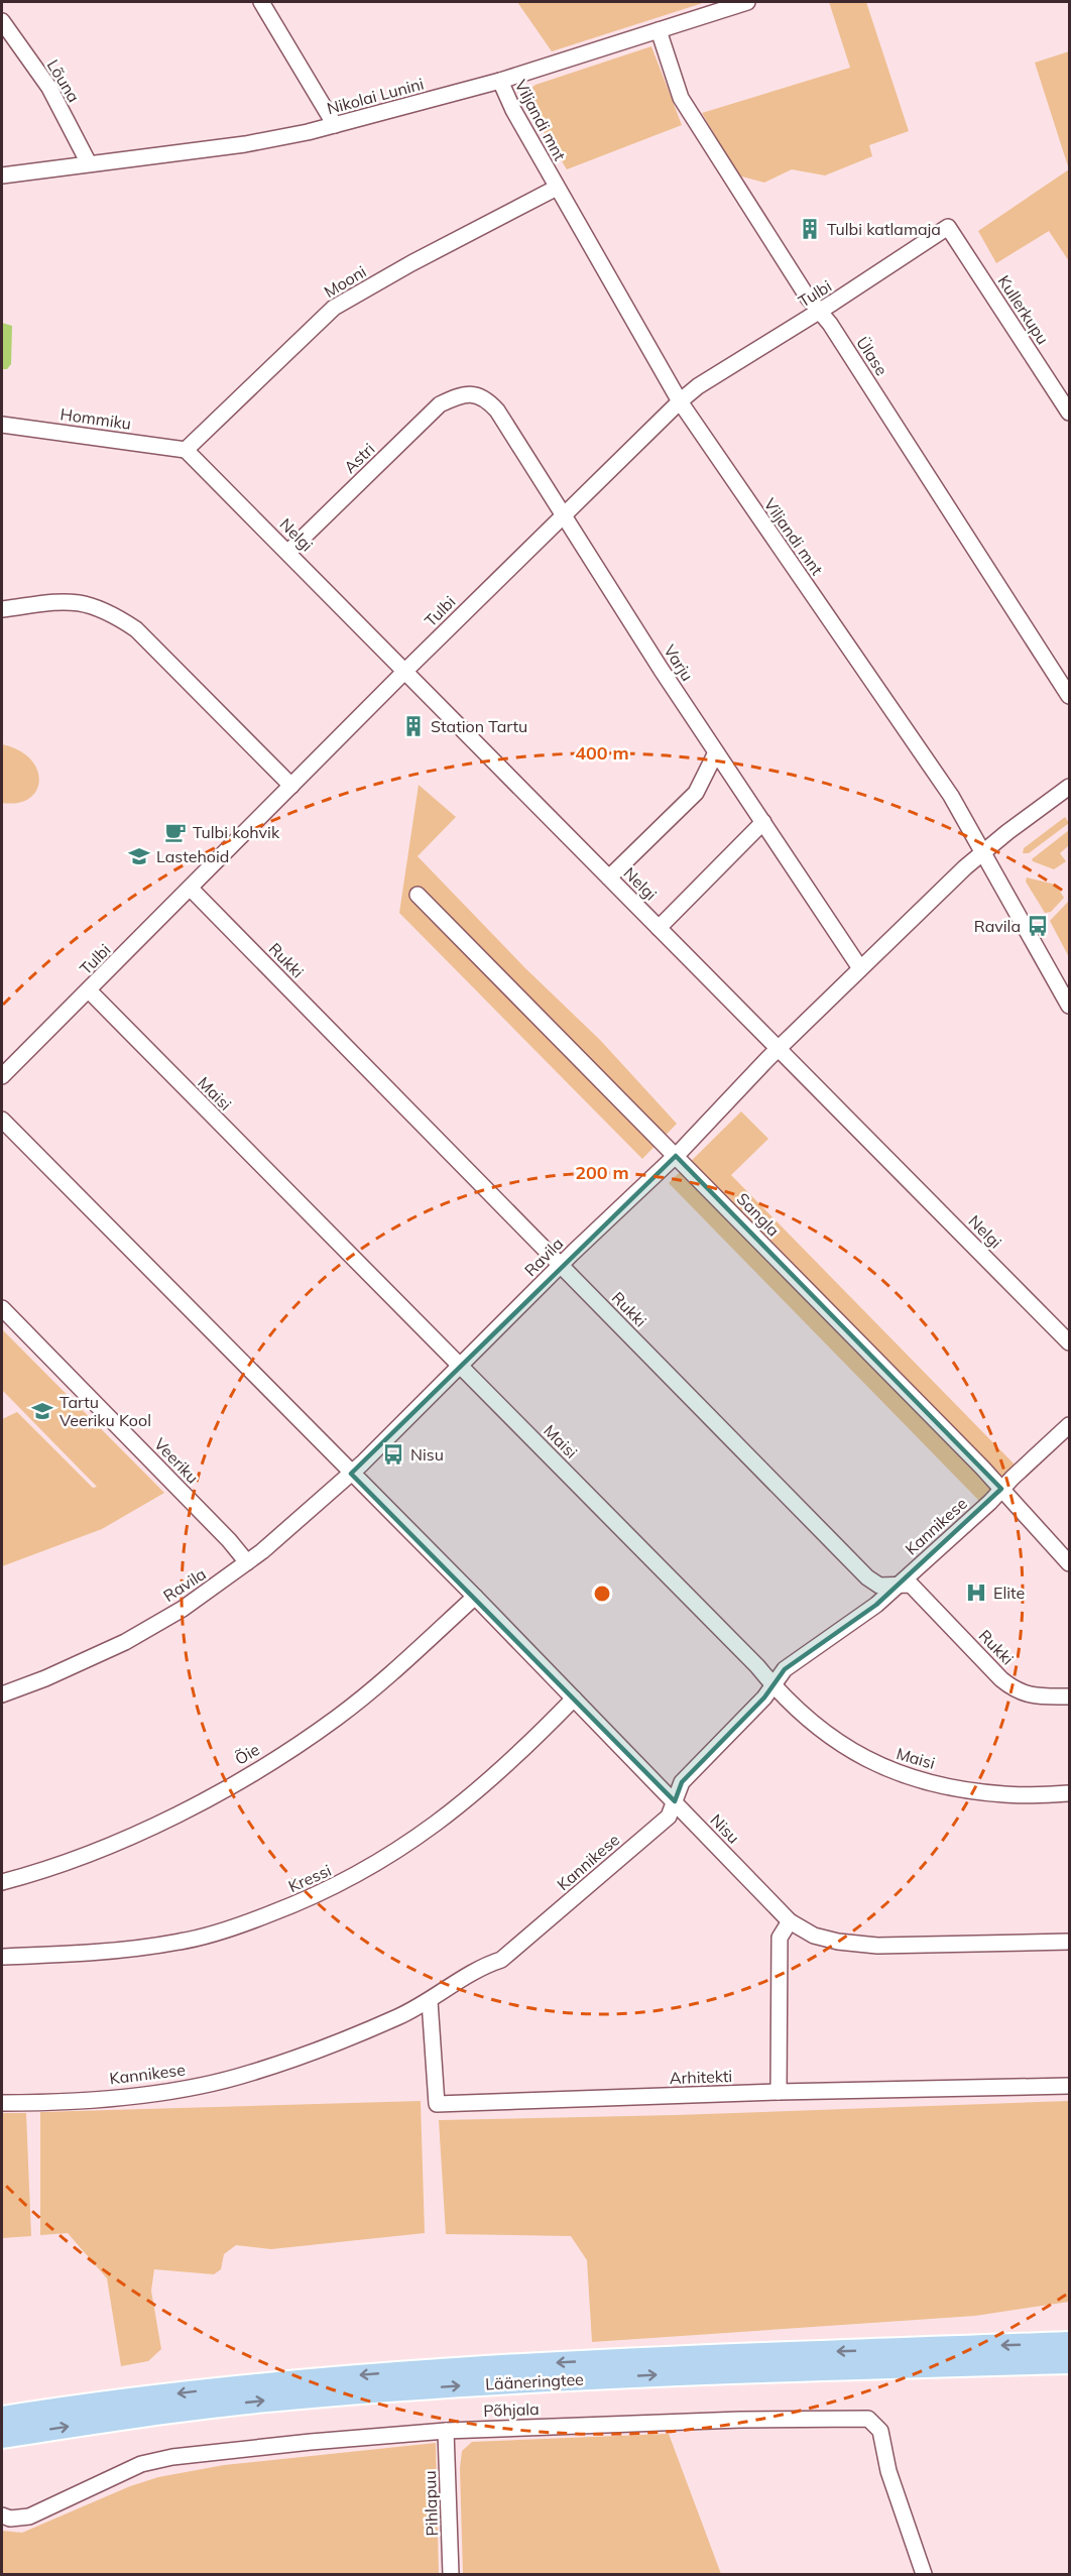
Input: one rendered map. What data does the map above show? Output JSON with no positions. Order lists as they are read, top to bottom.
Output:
{
  "streets": {
    "highway": ["Lääneringtee"],
    "street": [
      "Lõuna",
      "Nikolai Lunini",
      "Viljandi mnt",
      "Mooni",
      "Tulbi",
      "Kullerkupu",
      "Ülase",
      "Hommiku",
      "Astri",
      "Nelgi",
      "Varju",
      "Rukki",
      "Maisi",
      "Sangla",
      "Ravila",
      "Veeriku",
      "Kannikese",
      "Õie",
      "Nisu",
      "Kressi",
      "Arhitekti",
      "Põhjala",
      "Pihlapuu"
    ]
  },
  "crossings": [
    ["Lõuna", "Nikolai Lunini"],
    ["Nikolai Lunini", "Viljandi mnt"],
    ["Nikolai Lunini", "Ülase"],
    ["Viljandi mnt", "Mooni"],
    ["Viljandi mnt", "Tulbi"],
    ["Viljandi mnt", "Ravila"],
    ["Mooni", "Hommiku"],
    ["Mooni", "Nelgi"],
    ["Tulbi", "Kullerkupu"],
    ["Tulbi", "Ülase"],
    ["Tulbi", "Nelgi"],
    ["Tulbi", "Varju"],
    ["Tulbi", "Rukki"],
    ["Tulbi", "Maisi"],
    ["Hommiku", "Nelgi"],
    ["Astri", "Nelgi"],
    ["Astri", "Varju"],
    ["Nelgi", "Ravila"],
    ["Varju", "Ravila"],
    ["Rukki", "Ravila"],
    ["Rukki", "Kannikese"],
    ["Maisi", "Ravila"],
    ["Maisi", "Kannikese"],
    ["Sangla", "Ravila"],
    ["Sangla", "Kannikese"],
    ["Ravila", "Veeriku"],
    ["Ravila", "Nisu"],
    ["Kannikese", "Nisu"],
    ["Kannikese", "Arhitekti"],
    ["Õie", "Nisu"],
    ["Nisu", "Kressi"],
    ["Põhjala", "Pihlapuu"]
  ],
  "places": {
    "building": ["Tulbi katlamaja", "Station Tartu"],
    "cafe": ["Tulbi kohvik"],
    "school or university": ["Lastehoid", "Tartu Veeriku Kool"],
    "bus stop": ["Ravila", "Nisu"],
    "hospital": ["Elite"]
  },
  "rings": ["400 m", "200 m"]
}
